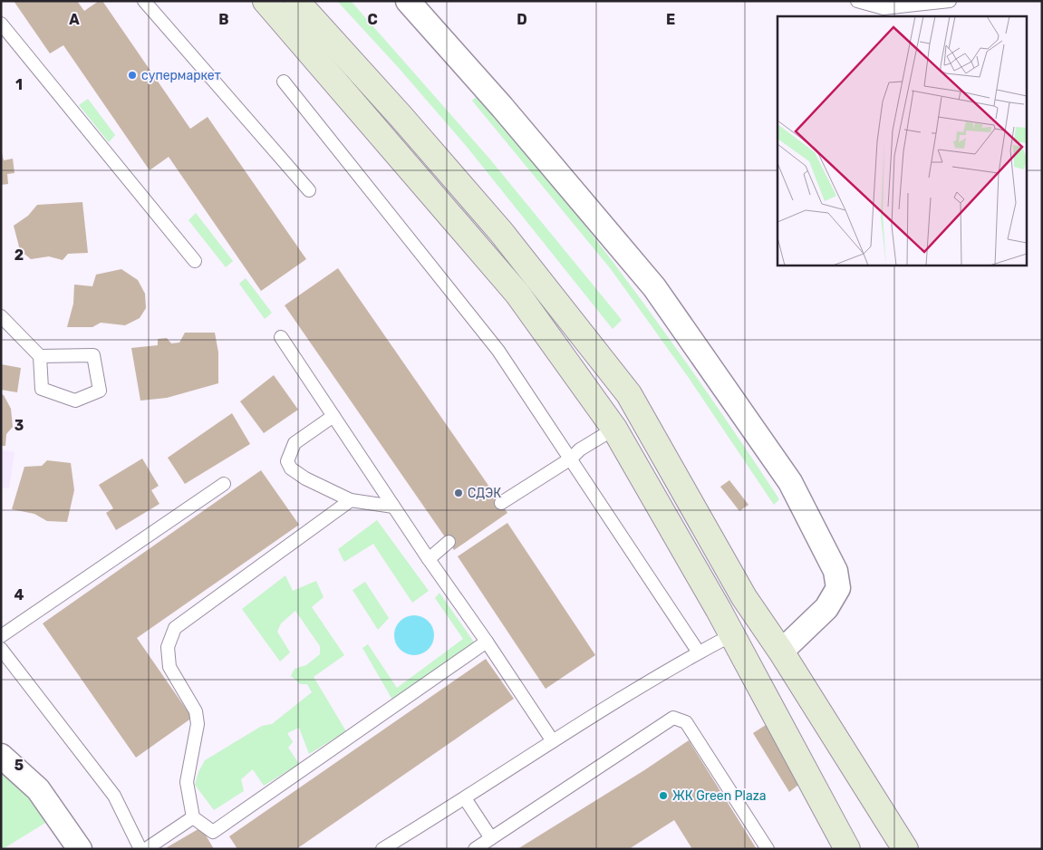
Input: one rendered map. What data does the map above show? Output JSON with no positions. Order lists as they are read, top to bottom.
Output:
{
  "places": ["супермаркет", "СДЭК", "ЖК Green Plaza"],
  "grid": {
    "columns": [
      "A",
      "B",
      "C",
      "D",
      "E"
    ],
    "rows": [
      "1",
      "2",
      "3",
      "4",
      "5"
    ]
  }
}
